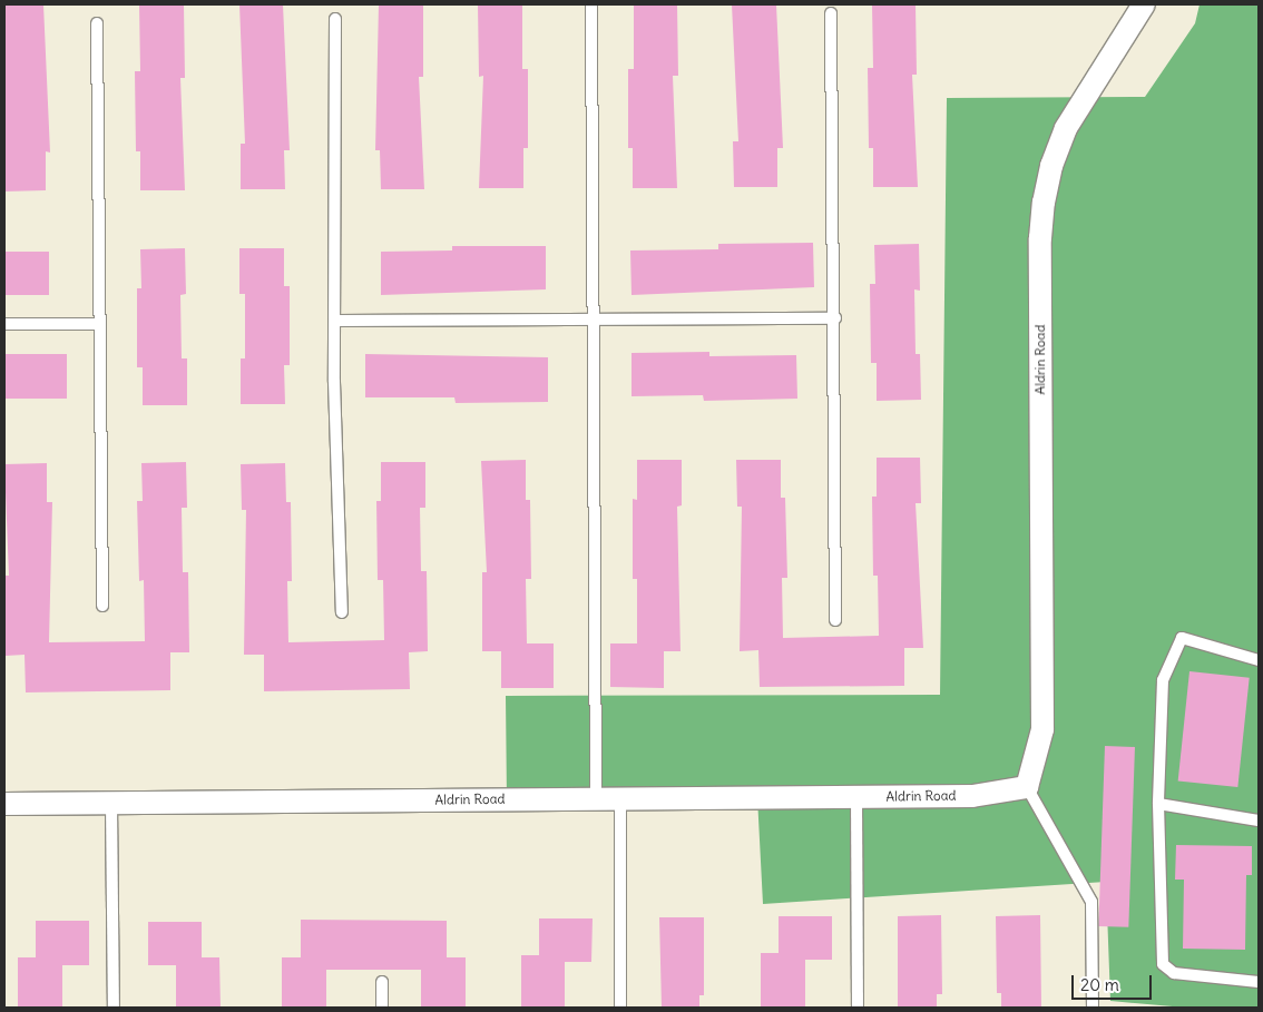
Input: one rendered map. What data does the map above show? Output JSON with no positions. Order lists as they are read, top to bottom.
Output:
{
  "streets": {
    "street": ["Aldrin Road"]
  },
  "scale_bar": "20 m"
}
